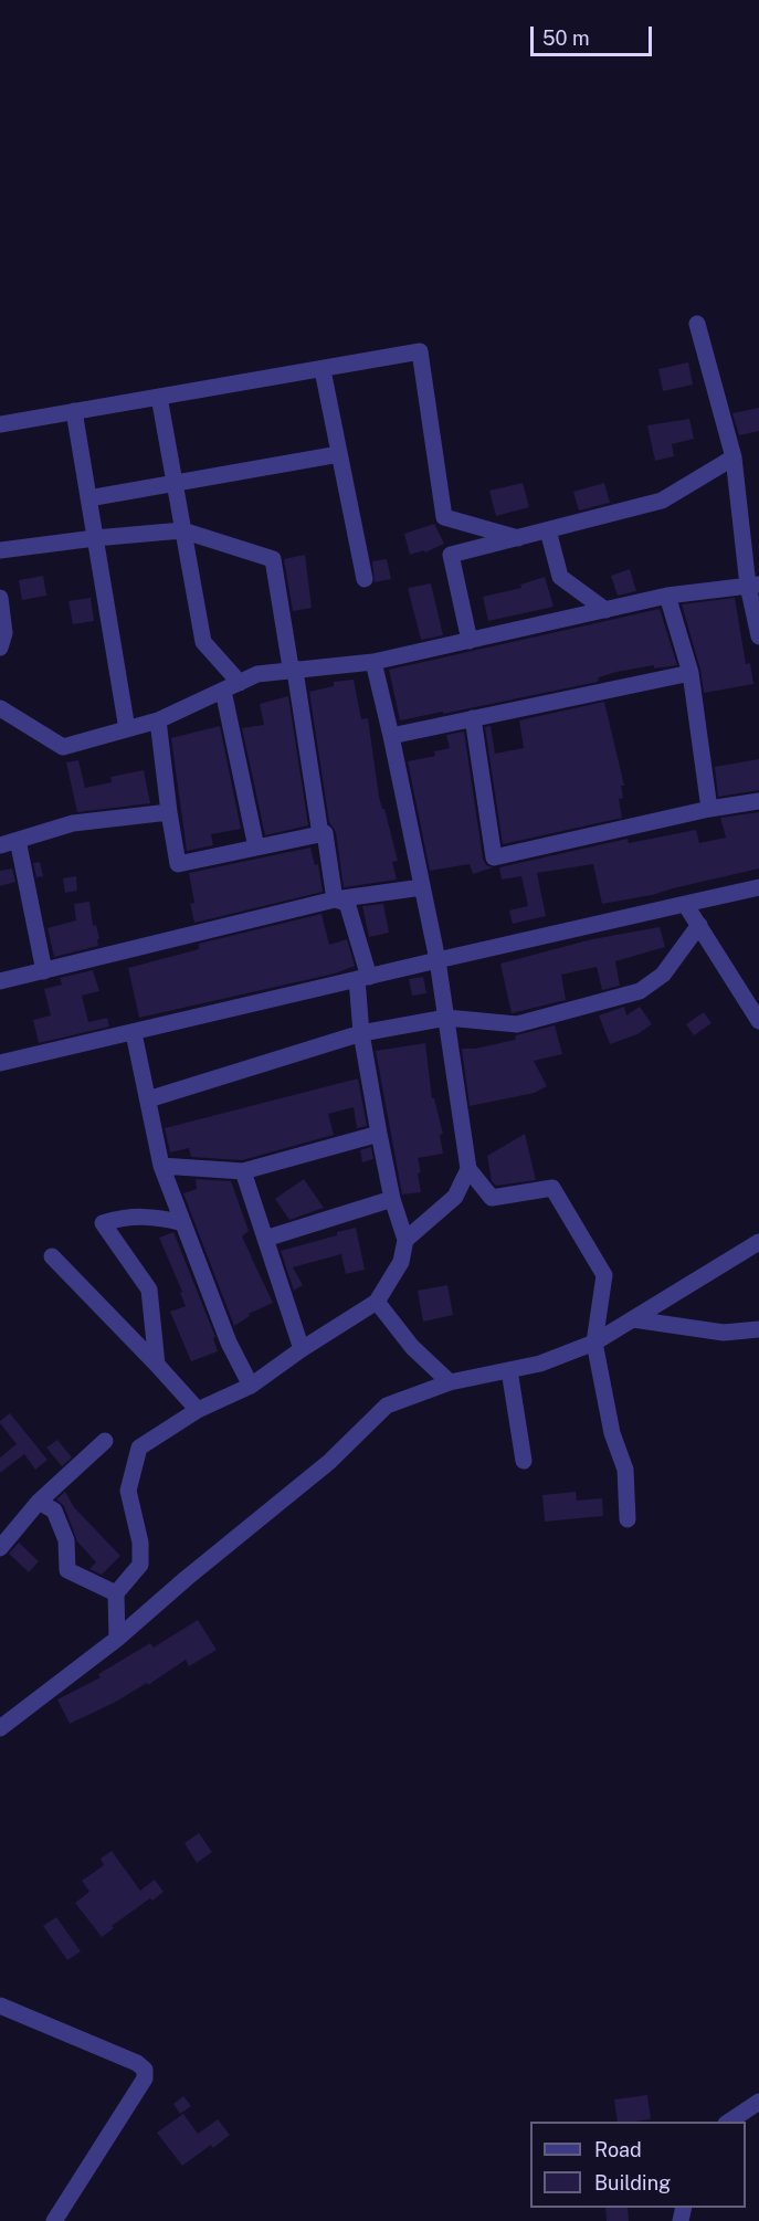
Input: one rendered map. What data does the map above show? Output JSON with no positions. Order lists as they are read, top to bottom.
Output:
{
  "legend": ["Road", "Building"],
  "scale_bar": "50 m"
}
